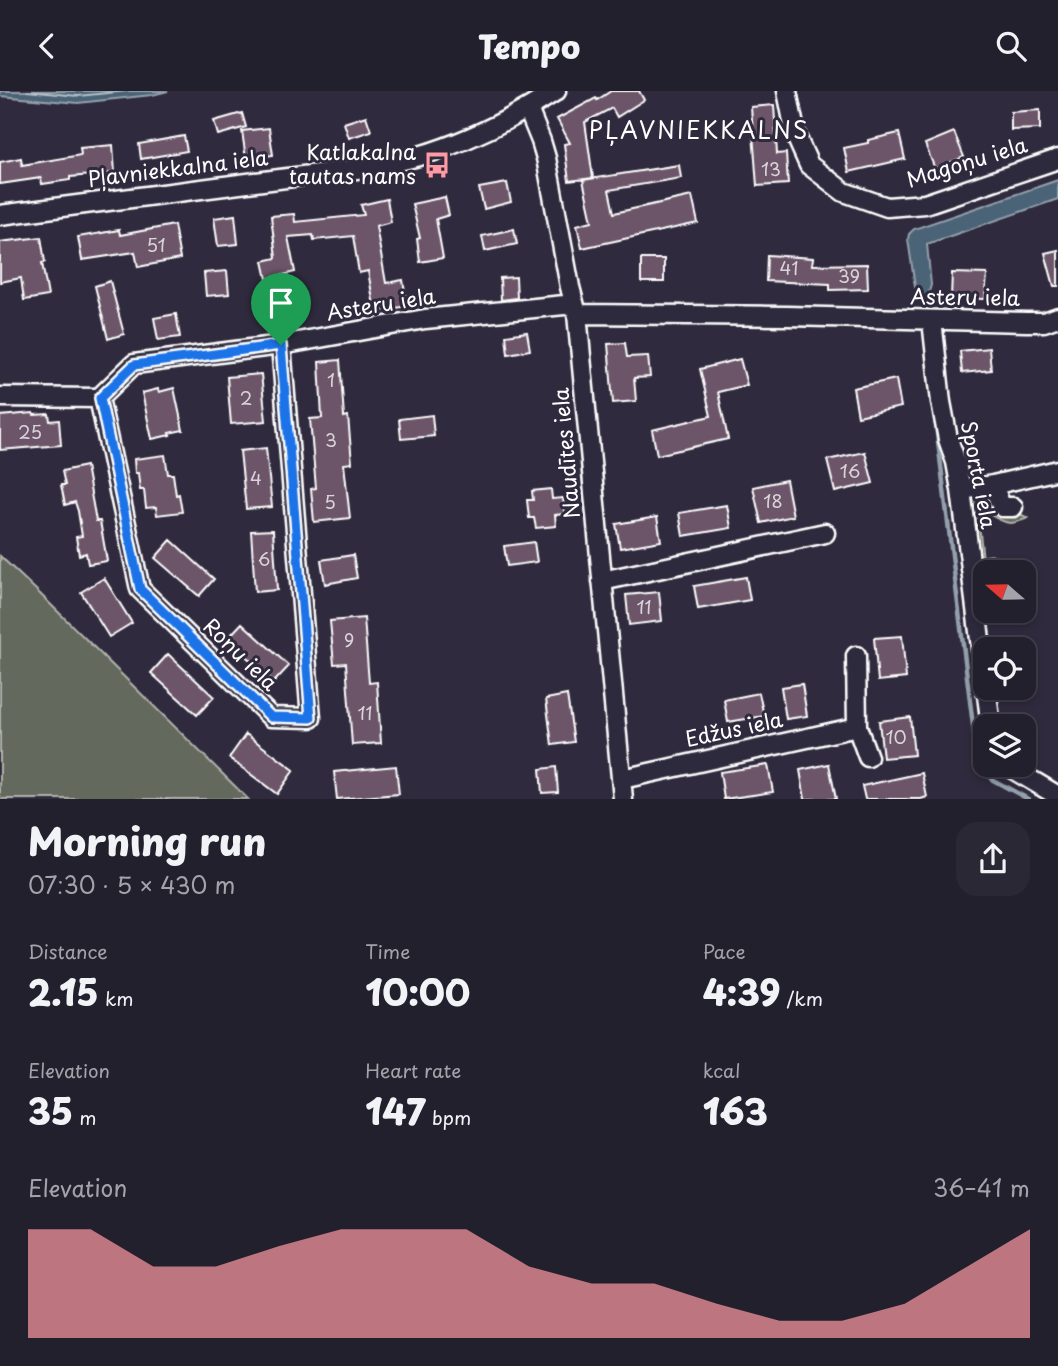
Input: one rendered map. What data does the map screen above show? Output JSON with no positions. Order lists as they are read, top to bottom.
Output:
{
  "streets": {
    "street": [
      "Magoņu iela",
      "Pļavniekkalna iela",
      "Asteru iela",
      "Naudītes iela",
      "Sporta iela",
      "Roņu iela",
      "Edžus iela"
    ]
  },
  "crossings": [
    ["Pļavniekkalna iela", "Naudītes iela"],
    ["Asteru iela", "Naudītes iela"],
    ["Asteru iela", "Sporta iela"],
    ["Asteru iela", "Roņu iela"],
    ["Naudītes iela", "Edžus iela"]
  ],
  "districts": ["PĻAVNIEKKALNS"],
  "places": {
    "bus stop": ["Katlakalna tautas nams"]
  },
  "house_numbers": [
    "13",
    "51",
    "41",
    "39",
    "1",
    "2",
    "25",
    "3",
    "16",
    "4",
    "18",
    "5",
    "6",
    "11",
    "9",
    "11",
    "10"
  ],
  "north": "left",
  "page": {
    "header": "Tempo",
    "heading": ["Morning run", "07:30 · 5 × 430 m"],
    "stats": [
      ["Distance", "2.15 km"],
      ["Time", "10:00"],
      ["Pace", "4:39 /km"],
      ["Elevation", "35 m"],
      ["Heart rate", "147 bpm"],
      ["kcal", "163"]
    ],
    "chart": ["Elevation", "36–41 m"]
  }
}
